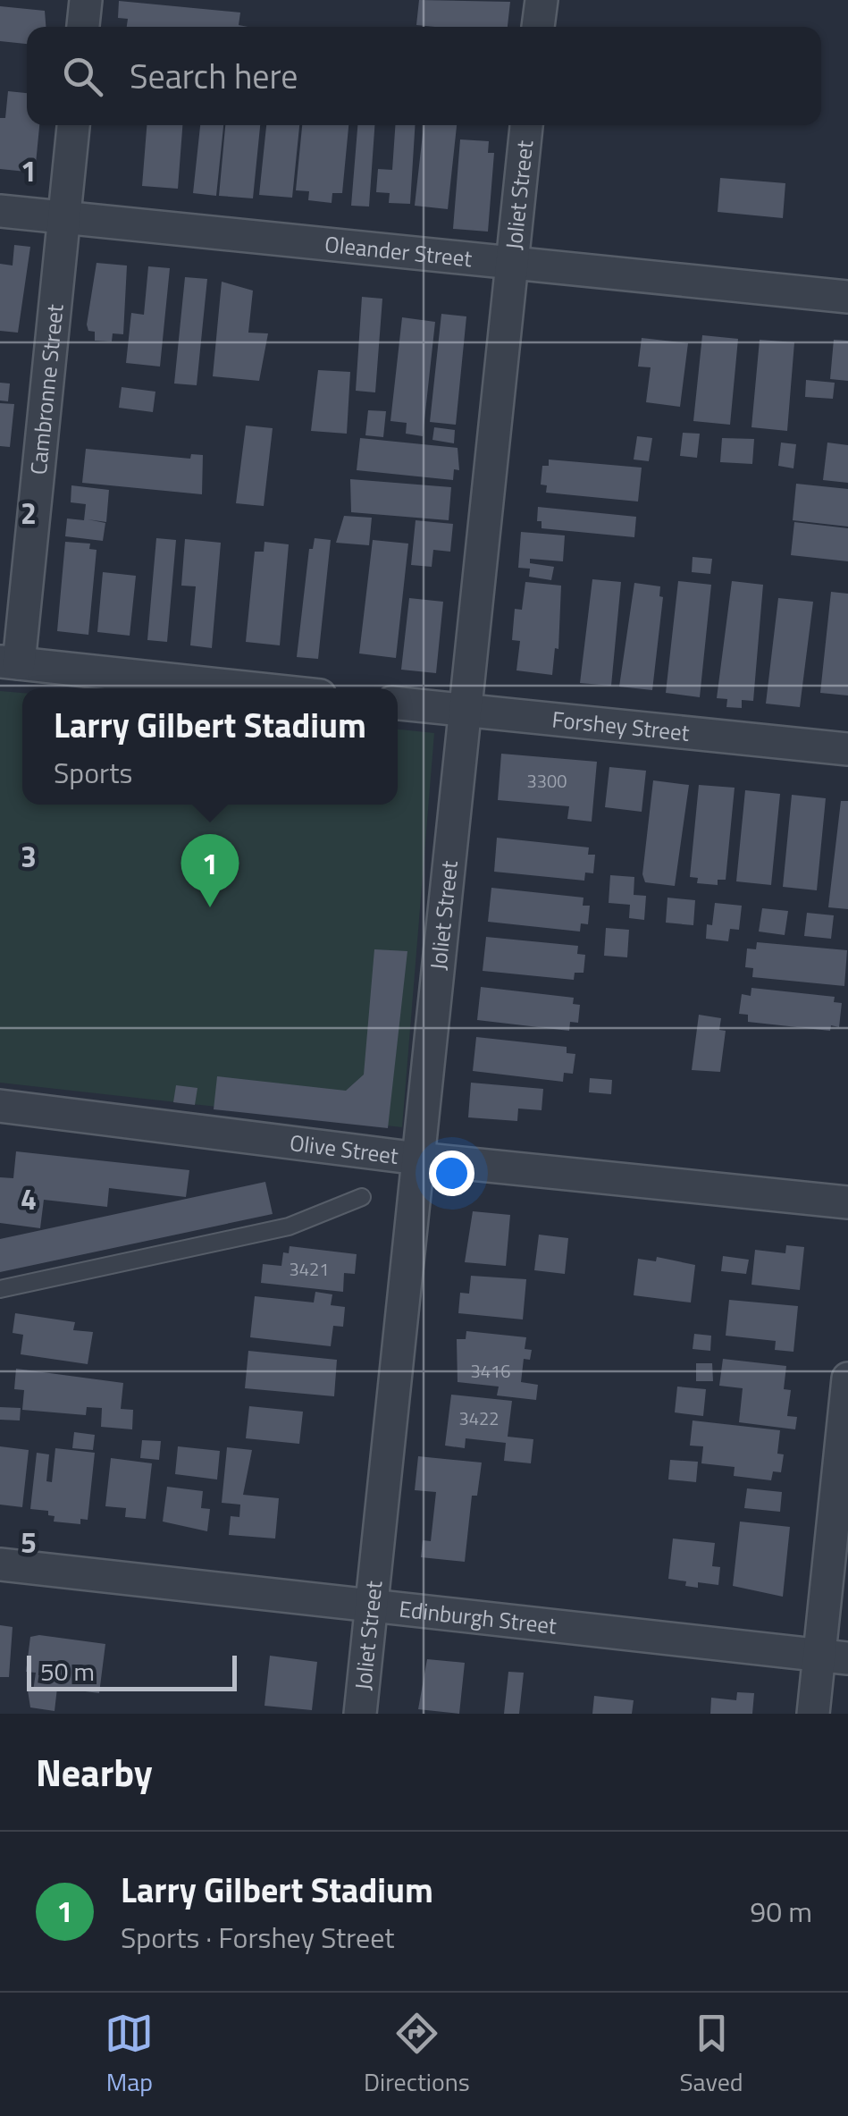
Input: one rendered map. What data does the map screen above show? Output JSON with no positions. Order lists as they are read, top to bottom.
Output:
{
  "streets": {
    "street": [
      "Joliet Street",
      "Oleander Street",
      "Cambronne Street",
      "Forshey Street",
      "Olive Street",
      "Edinburgh Street"
    ]
  },
  "crossings": [
    ["Joliet Street", "Oleander Street"],
    ["Joliet Street", "Forshey Street"],
    ["Joliet Street", "Olive Street"],
    ["Joliet Street", "Edinburgh Street"],
    ["Oleander Street", "Cambronne Street"]
  ],
  "house_numbers": [
    "3300",
    "3421",
    "3416",
    "3422"
  ],
  "scale_bar": "50 m",
  "page": {
    "search": "Search here",
    "popup": ["Larry Gilbert Stadium", "Sports"],
    "pins": "1",
    "scale": "50 m",
    "heading": "Nearby",
    "list": [
      {
        "mark": "1",
        "name": "Larry Gilbert Stadium",
        "note": "Sports · Forshey Street",
        "value": "90 m"
      }
    ],
    "nav": ["Map", "Directions", "Saved"]
  },
  "grid": {
    "rows": [
      "1",
      "2",
      "3",
      "4",
      "5"
    ]
  }
}
